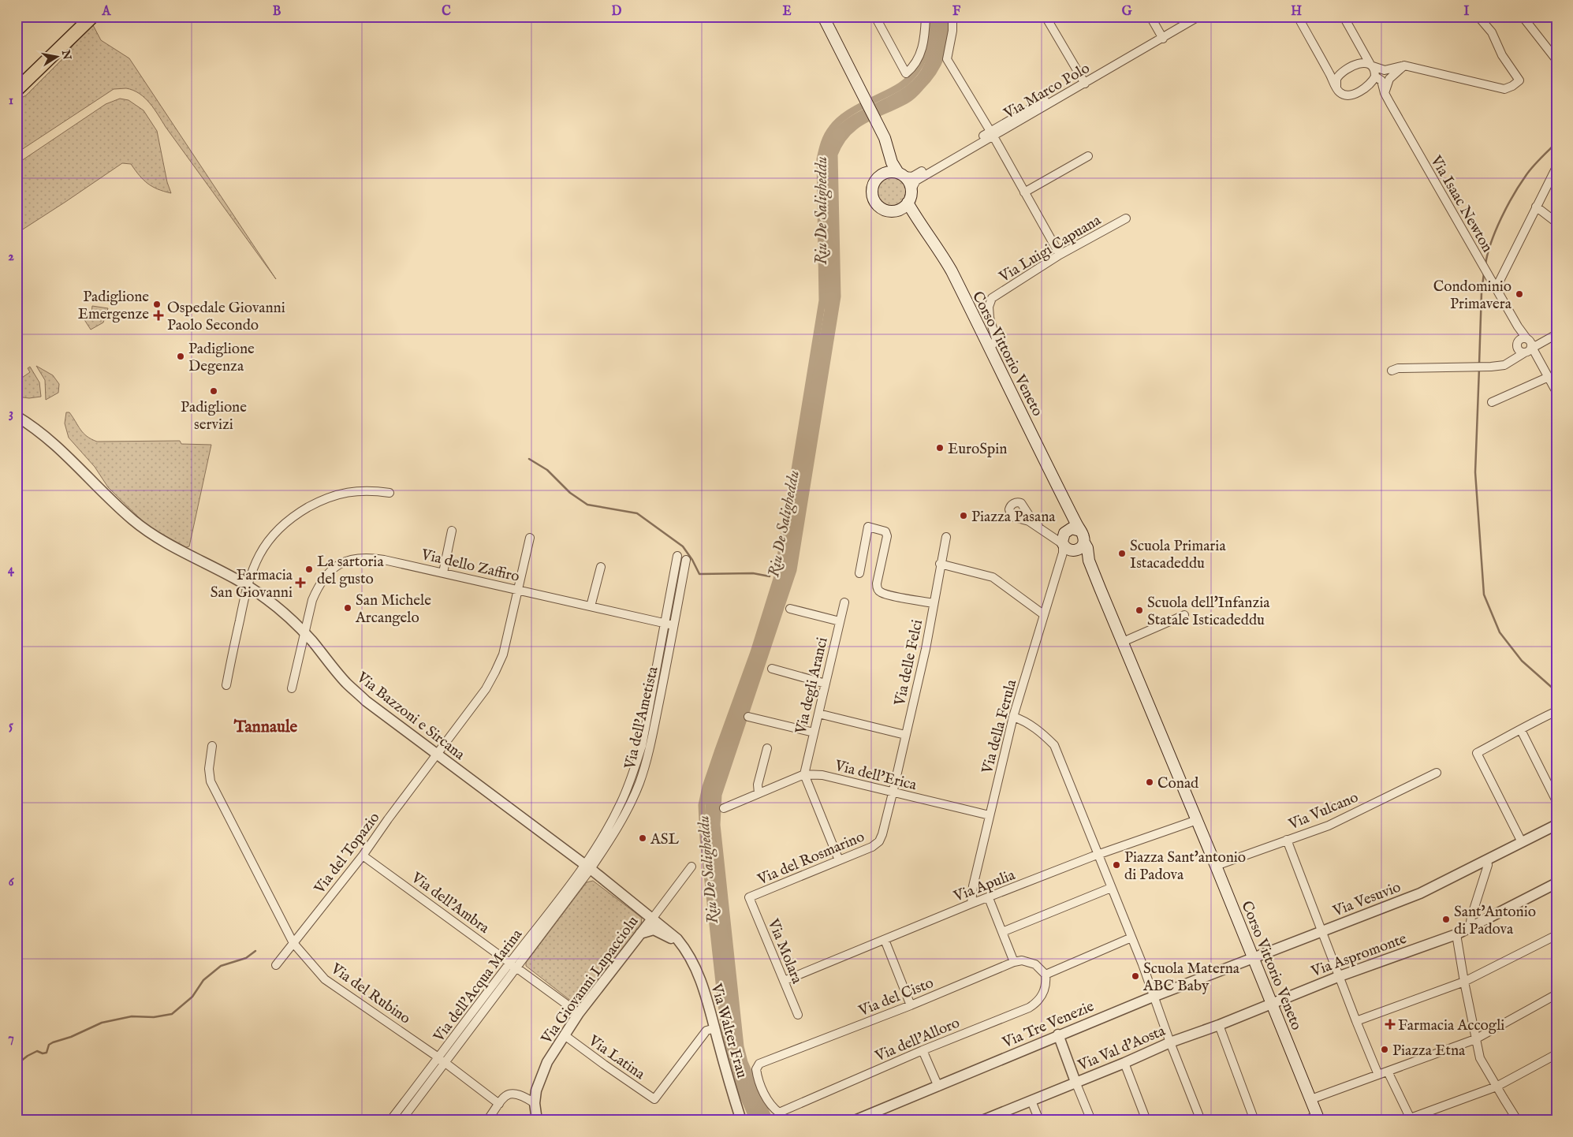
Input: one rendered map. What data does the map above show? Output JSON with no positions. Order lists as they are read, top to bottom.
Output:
{
  "streets": {
    "main road": ["Corso Vittorio Veneto"],
    "street": [
      "Via Marco Polo",
      "Via Isaac Newton",
      "Via Luigi Capuana",
      "Via dello Zaffiro",
      "Via delle Felci",
      "Via degli Aranci",
      "Via Bazzoni e Sircana",
      "Via dell'Ametista",
      "Via della Ferula",
      "Via dell'Erica",
      "Via Vulcano",
      "Via del Topazio",
      "Via del Rosmarino",
      "Via Apulia",
      "Via Vesuvio",
      "Via dell'Ambra",
      "Via Molara",
      "Via Aspromonte",
      "Via Giovanni Lupacciolu",
      "Via dell'Acqua Marina",
      "Via del Rubino",
      "Via del Cisto",
      "Via Tre Venezie",
      "Via Walter Frau",
      "Via dell'Alloro",
      "Via Val d'Aosta",
      "Via Latina"
    ]
  },
  "crossings": [
    ["Via Marco Polo", "Corso Vittorio Veneto"],
    ["Via Luigi Capuana", "Corso Vittorio Veneto"],
    ["Corso Vittorio Veneto", "Via della Ferula"],
    ["Corso Vittorio Veneto", "Via Vulcano"],
    ["Corso Vittorio Veneto", "Via Apulia"],
    ["Corso Vittorio Veneto", "Via Vesuvio"],
    ["Corso Vittorio Veneto", "Via Aspromonte"],
    ["Corso Vittorio Veneto", "Via Tre Venezie"],
    ["Corso Vittorio Veneto", "Via Val d'Aosta"],
    ["Via dello Zaffiro", "Via Bazzoni e Sircana"],
    ["Via dello Zaffiro", "Via dell'Ametista"],
    ["Via dello Zaffiro", "Via del Topazio"],
    ["Via delle Felci", "Via dell'Erica"],
    ["Via delle Felci", "Via del Rosmarino"],
    ["Via degli Aranci", "Via dell'Erica"],
    ["Via Bazzoni e Sircana", "Via dell'Ametista"],
    ["Via Bazzoni e Sircana", "Via del Topazio"],
    ["Via Bazzoni e Sircana", "Via Giovanni Lupacciolu"],
    ["Via Bazzoni e Sircana", "Via dell'Acqua Marina"],
    ["Via Bazzoni e Sircana", "Via Walter Frau"],
    ["Via dell'Ametista", "Via dell'Acqua Marina"],
    ["Via della Ferula", "Via dell'Erica"],
    ["Via della Ferula", "Via Apulia"],
    ["Via dell'Erica", "Via del Rosmarino"],
    ["Via del Topazio", "Via dell'Ambra"],
    ["Via del Topazio", "Via del Rubino"],
    ["Via del Rosmarino", "Via Molara"],
    ["Via Apulia", "Via Molara"],
    ["Via Vesuvio", "Via Tre Venezie"],
    ["Via dell'Ambra", "Via Giovanni Lupacciolu"],
    ["Via dell'Ambra", "Via dell'Acqua Marina"],
    ["Via Aspromonte", "Via Val d'Aosta"],
    ["Via Giovanni Lupacciolu", "Via Walter Frau"],
    ["Via Giovanni Lupacciolu", "Via Latina"],
    ["Via dell'Acqua Marina", "Via del Rubino"],
    ["Via del Cisto", "Via dell'Alloro"],
    ["Via Walter Frau", "Via Latina"]
  ],
  "districts": ["Tannaule"],
  "water": ["Riu De Saligheddu"],
  "places": {
    "other": [
      "Condominio Primavera",
      "Padiglione Emergenze",
      "Padiglione Degenza",
      "Padiglione servizi",
      "EuroSpin",
      "Piazza Pasana",
      "Scuola Primaria Istacadeddu",
      "La sartoria del gusto",
      "San Michele Arcangelo",
      "Scuola dell'Infanzia Statale Isticadeddu",
      "Conad",
      "ASL",
      "Piazza Sant'antonio di Padova",
      "Sant'Antonio di Padova",
      "Scuola Materna ABC Baby",
      "Piazza Etna"
    ],
    "health": ["Ospedale Giovanni Paolo Secondo", "Farmacia San Giovanni", "Farmacia Accogli"]
  },
  "north": "right",
  "grid": {
    "columns": [
      "A",
      "B",
      "C",
      "D",
      "E",
      "F",
      "G",
      "H",
      "I"
    ],
    "rows": [
      "1",
      "2",
      "3",
      "4",
      "5",
      "6",
      "7"
    ]
  }
}
